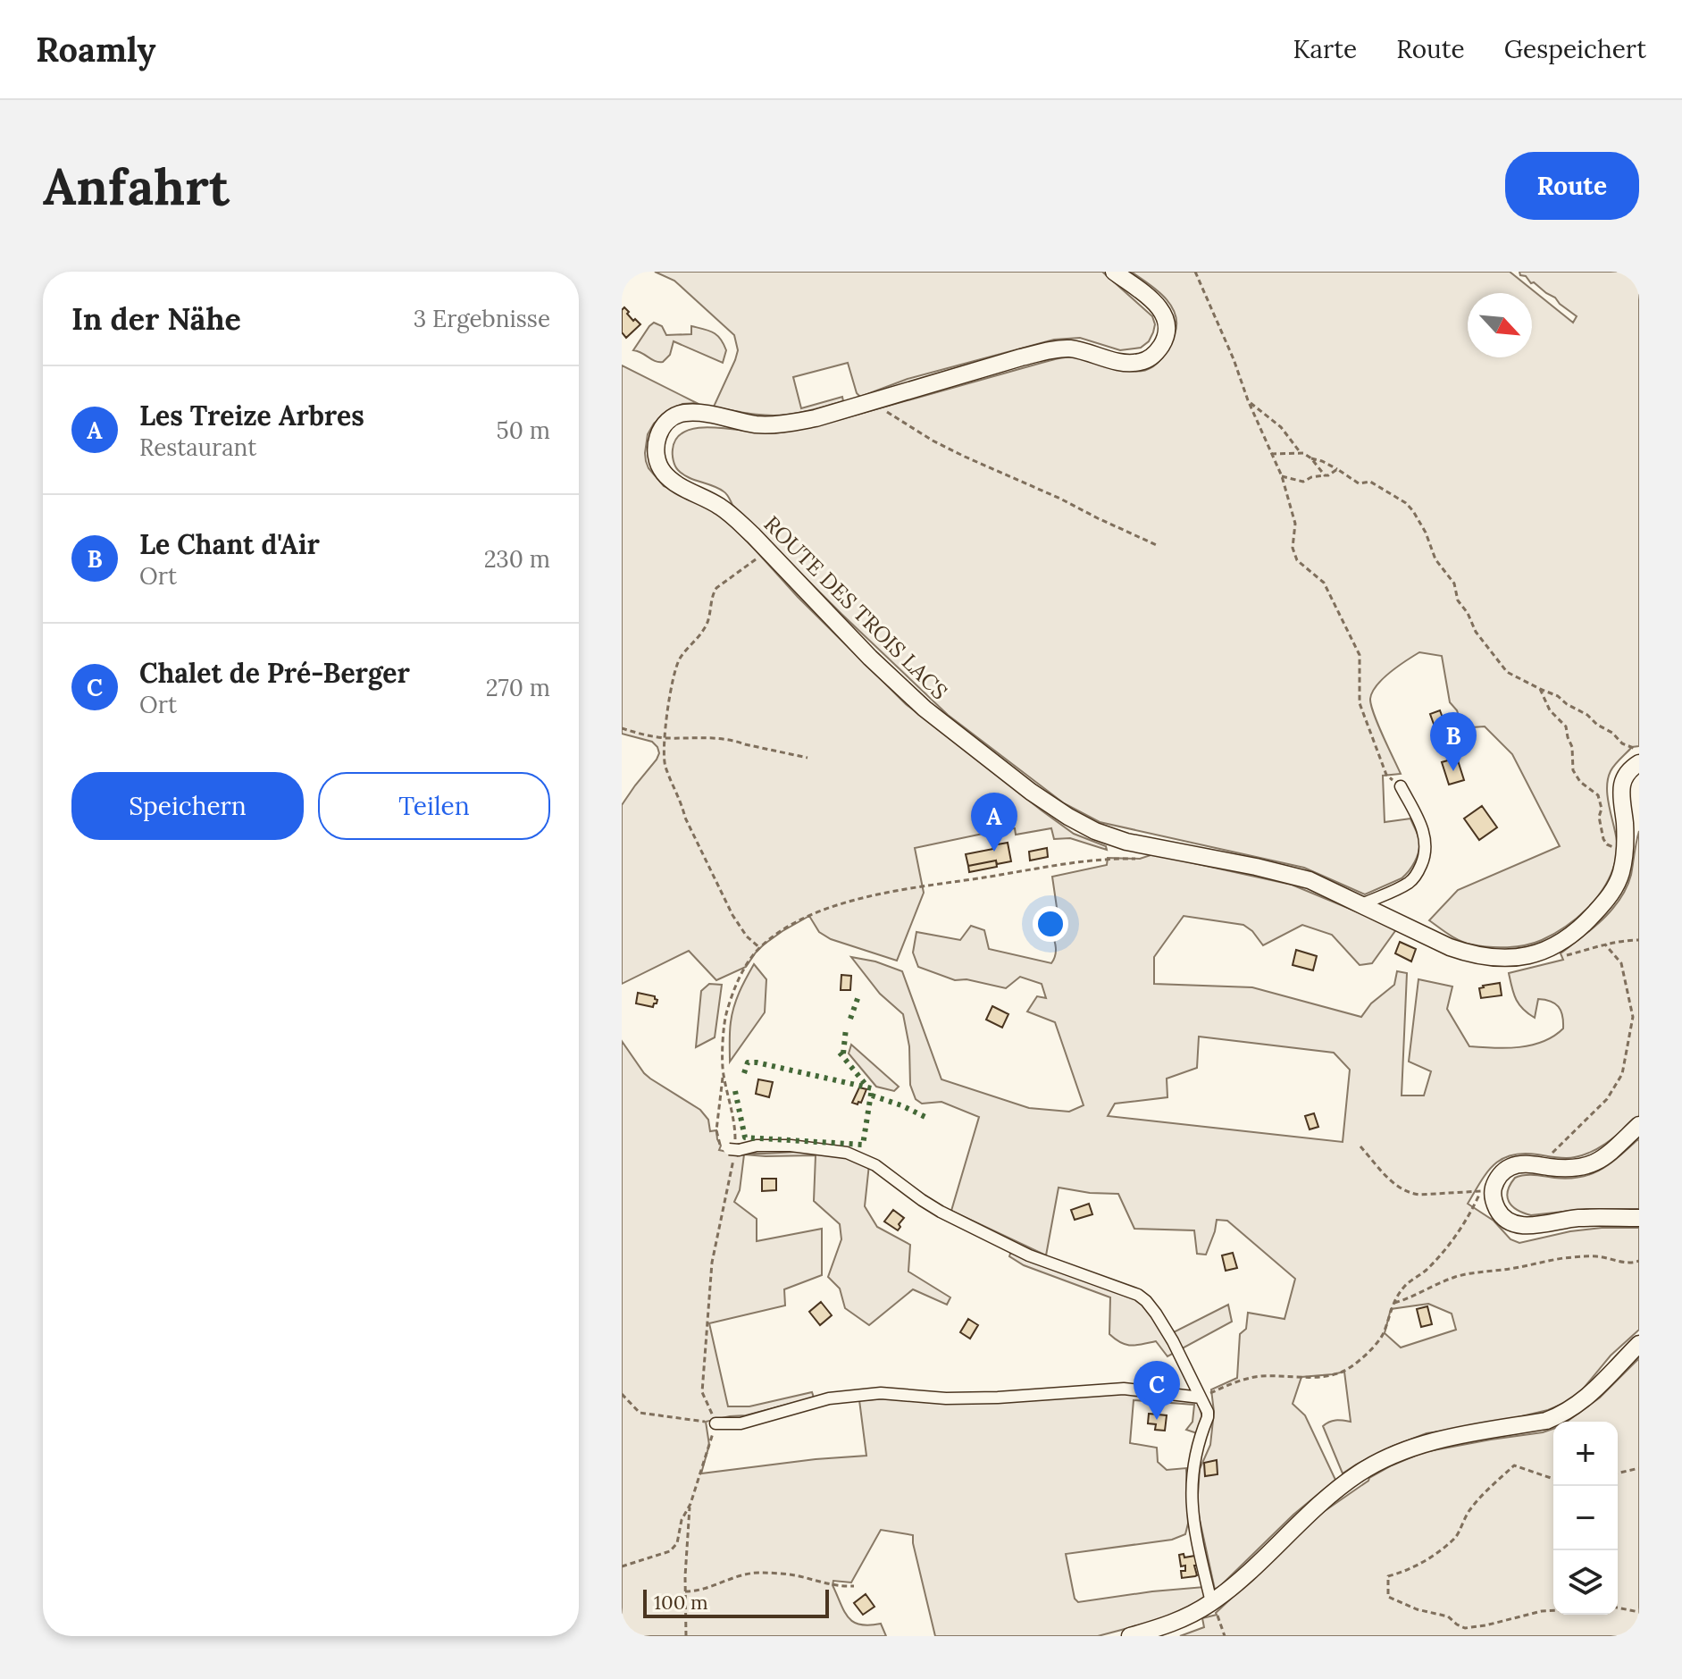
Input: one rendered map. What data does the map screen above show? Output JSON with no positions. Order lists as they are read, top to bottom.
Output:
{
  "streets": {
    "street": ["ROUTE DES TROIS LACS"]
  },
  "scale_bar": "100 m",
  "north": "bottom right",
  "page": {
    "header": "Roamly",
    "nav": ["Karte", "Route", "Gespeichert"],
    "buttons": [
      "Route",
      ["Speichern", "Teilen"]
    ],
    "title": "Anfahrt",
    "heading": ["In der Nähe", "3 Ergebnisse"],
    "list": [
      {
        "mark": "A",
        "name": "Les Treize Arbres",
        "note": "Restaurant",
        "value": "50 m"
      },
      {
        "mark": "B",
        "name": "Le Chant d'Air",
        "note": "Ort",
        "value": "230 m"
      },
      {
        "mark": "C",
        "name": "Chalet de Pré-Berger",
        "note": "Ort",
        "value": "270 m"
      }
    ],
    "pins": ["B", "A", "C"],
    "map_buttons": ["+", "−"],
    "scale": "100 m"
  }
}
